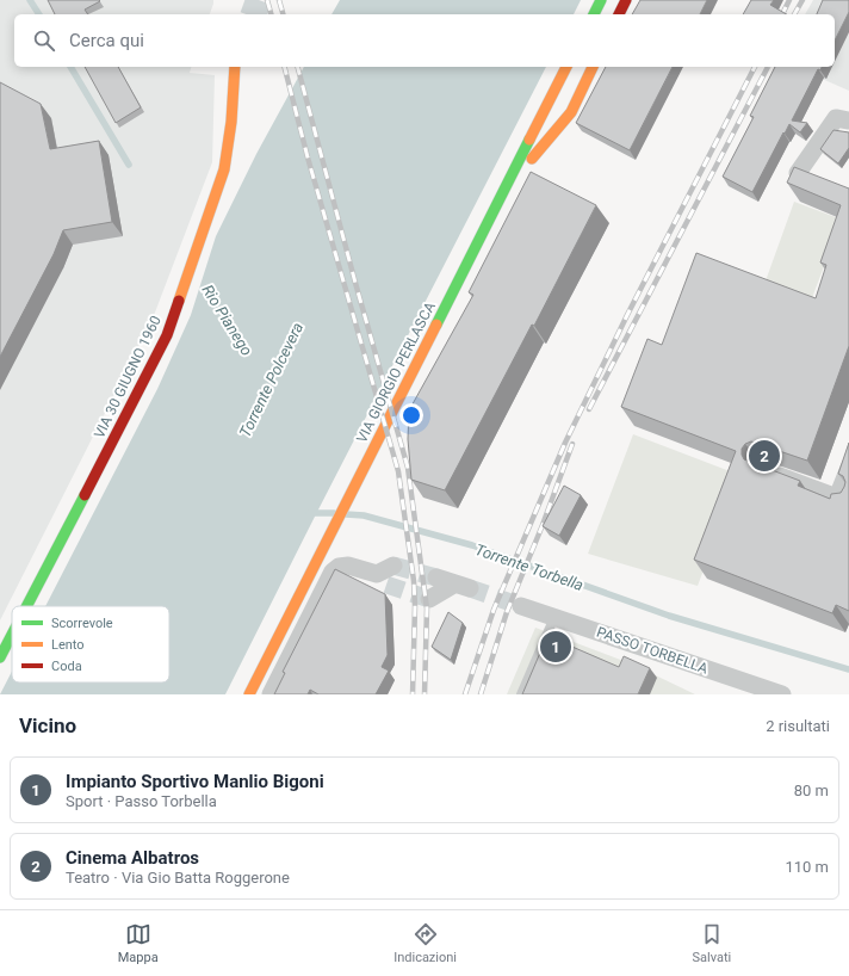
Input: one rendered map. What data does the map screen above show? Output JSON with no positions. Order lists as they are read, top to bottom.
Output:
{
  "streets": {
    "main road": ["VIA GIORGIO PERLASCA", "VIA 30 GIUGNO 1960"],
    "street": ["PASSO TORBELLA"]
  },
  "water": ["Rio Pianego", "Torrente Polcevera", "Torrente Torbella"],
  "legend": ["Scorrevole", "Lento", "Coda"],
  "page": {
    "search": "Cerca qui",
    "pins": ["2", "1"],
    "heading": ["Vicino", "2 risultati"],
    "list": [
      {
        "mark": "1",
        "name": "Impianto Sportivo Manlio Bigoni",
        "note": "Sport · Passo Torbella",
        "value": "80 m"
      },
      {
        "mark": "2",
        "name": "Cinema Albatros",
        "note": "Teatro · Via Gio Batta Roggerone",
        "value": "110 m"
      }
    ],
    "nav": ["Mappa", "Indicazioni", "Salvati"]
  }
}
